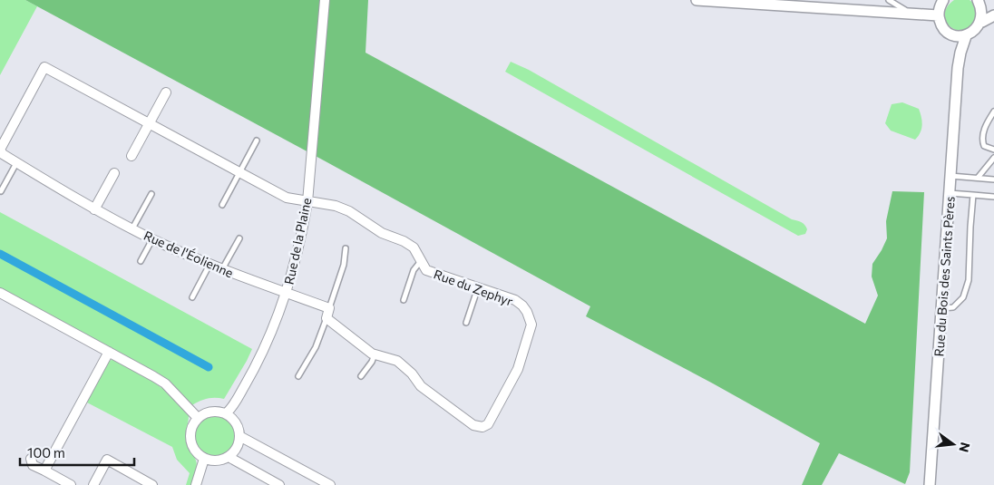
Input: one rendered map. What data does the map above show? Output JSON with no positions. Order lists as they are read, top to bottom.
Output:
{
  "streets": {
    "street": [
      "Rue de la Plaine",
      "Rue de l'Éolienne",
      "Rue du Bois des Saints Pères",
      "Rue du Zephyr"
    ]
  },
  "crossings": [
    ["Rue de la Plaine", "Rue de l'Éolienne"],
    ["Rue de la Plaine", "Rue du Zephyr"],
    ["Rue de l'Éolienne", "Rue du Zephyr"]
  ],
  "scale_bar": "100 m",
  "north": "right"
}
